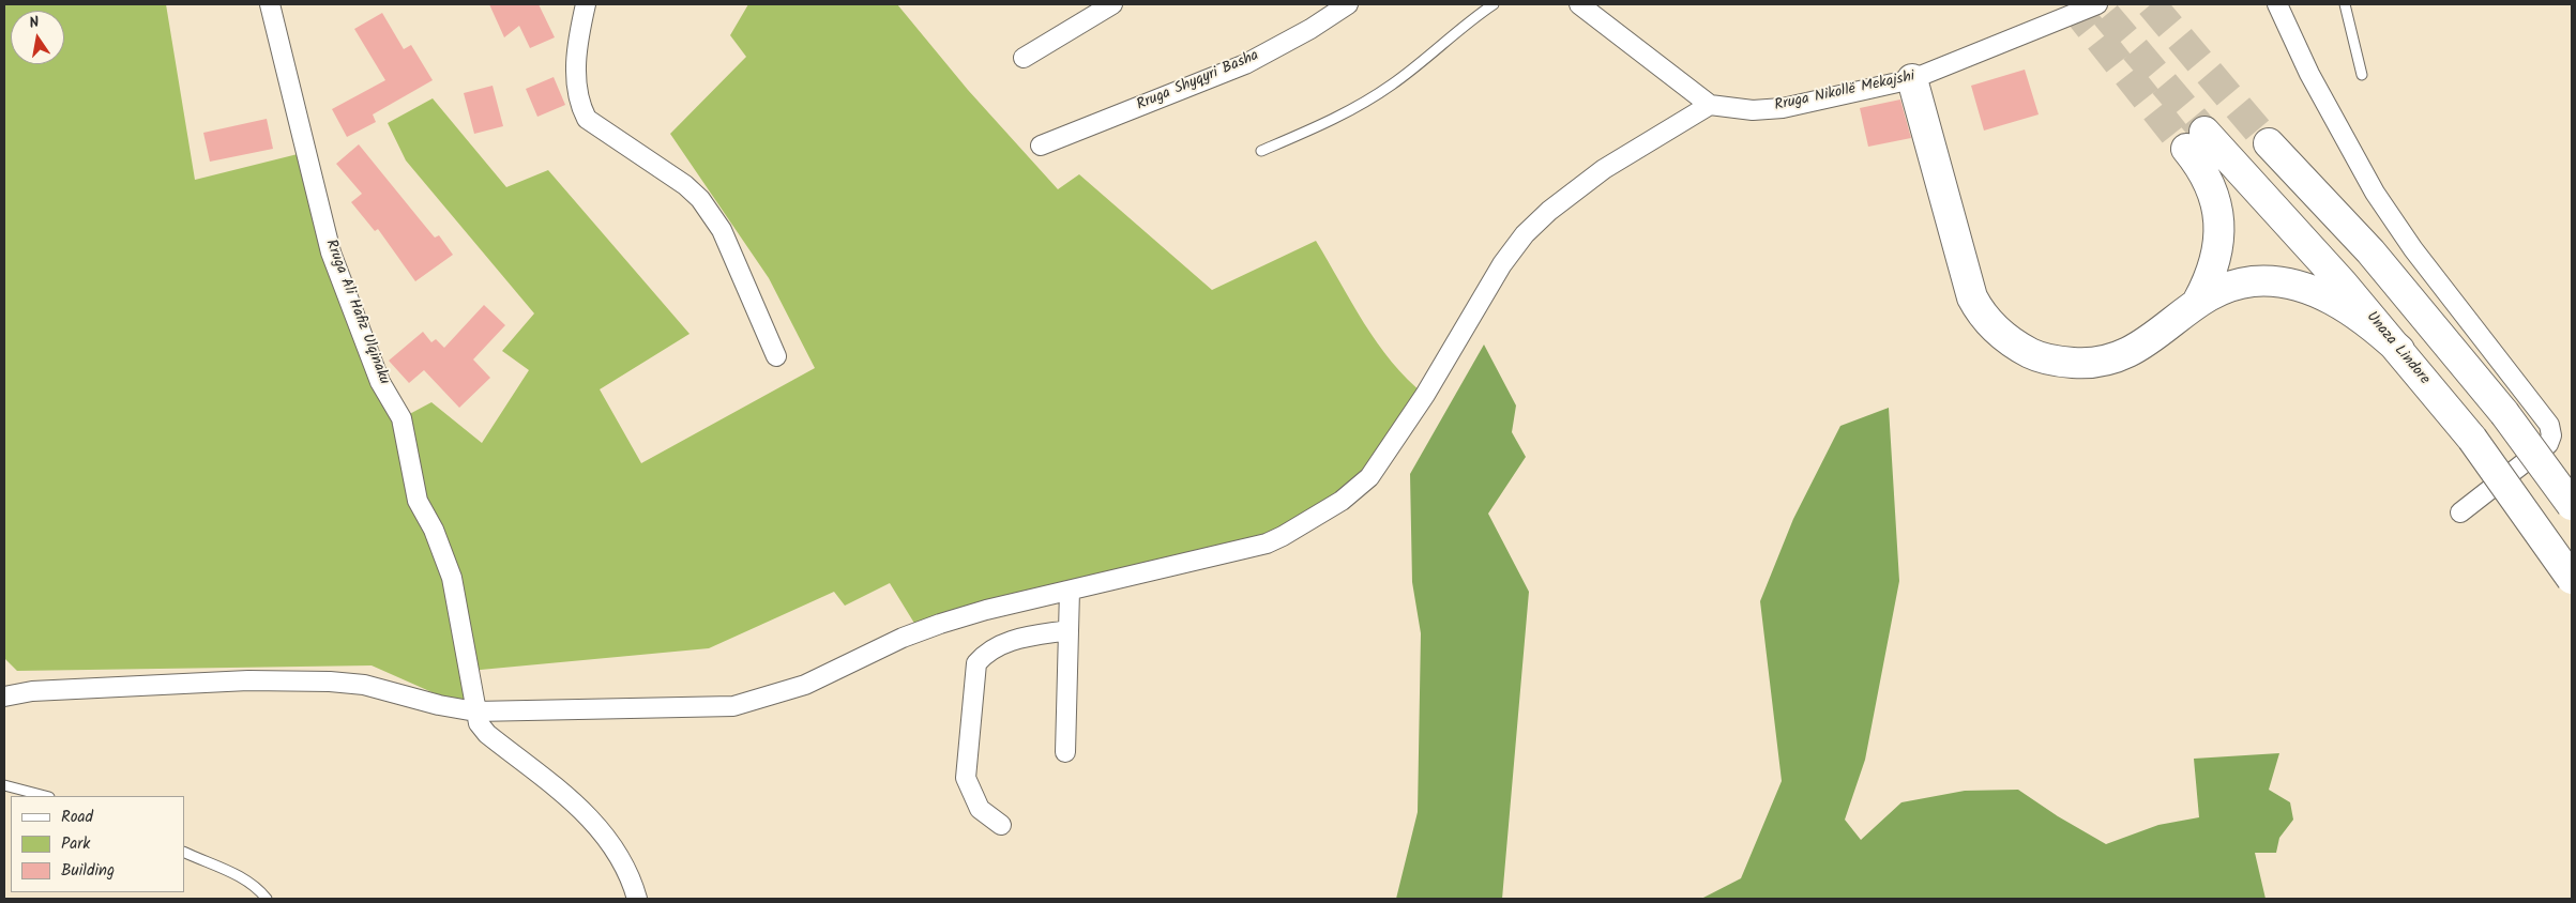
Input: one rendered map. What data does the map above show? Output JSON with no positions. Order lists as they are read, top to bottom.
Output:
{
  "streets": {
    "highway": ["Unaza Lindore"],
    "street": ["Rruga Shyqyri Basha", "Rruga Nikollë Mekajshi", "Rruga Ali Hafiz Ulqinaku"]
  },
  "legend": ["Road", "Park", "Building"],
  "north": "top"
}
